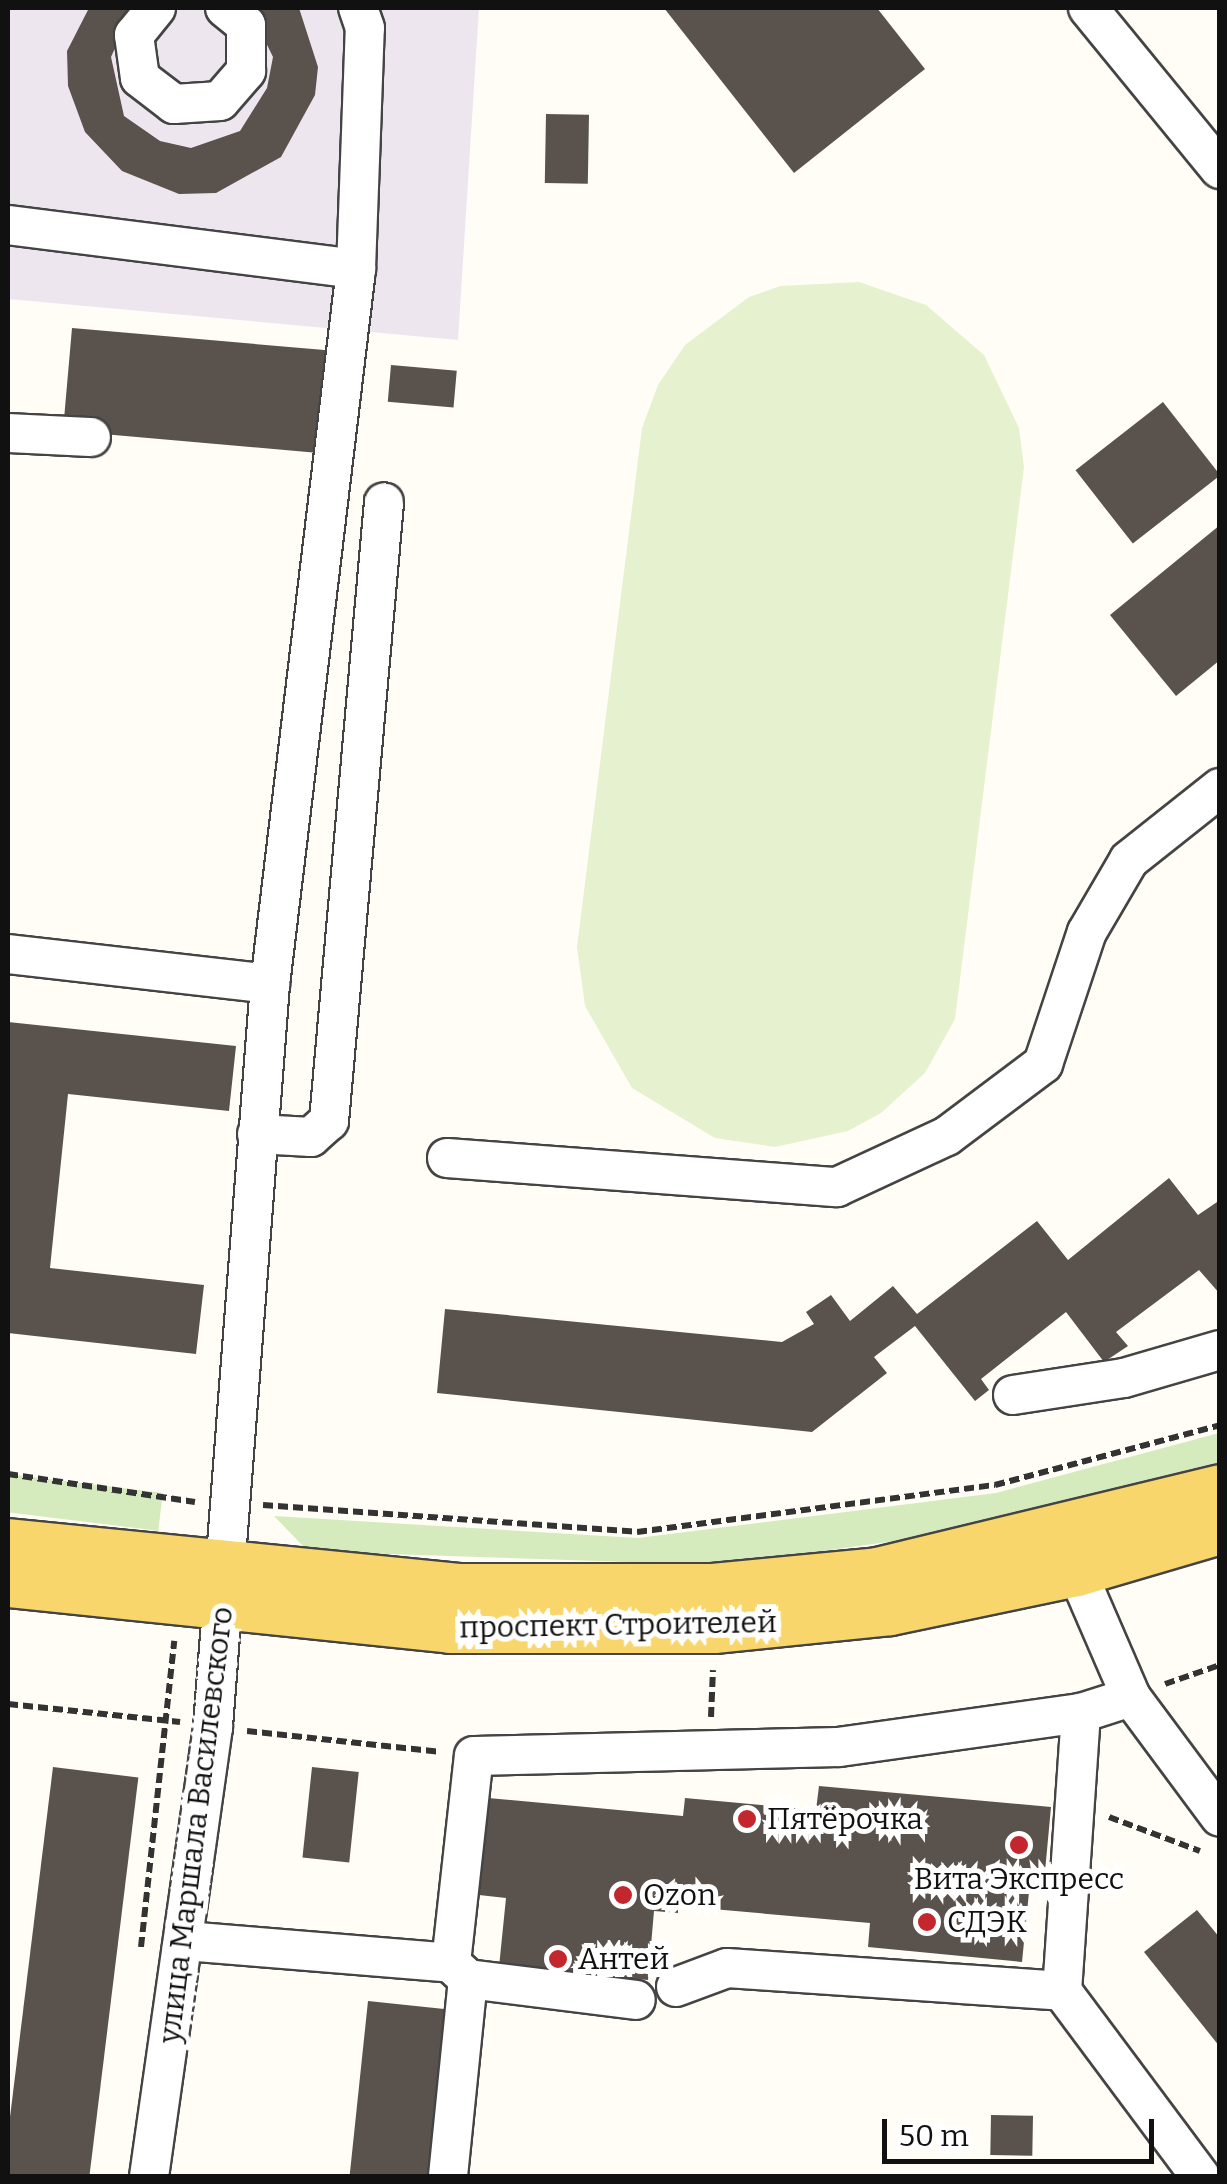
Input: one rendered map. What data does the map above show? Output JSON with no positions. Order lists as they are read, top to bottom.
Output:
{
  "streets": {
    "main road": ["проспект Строителей"],
    "street": ["улица Маршала Василевского"]
  },
  "crossings": [
    ["проспект Строителей", "улица Маршала Василевского"]
  ],
  "places": [
    "Пятёрочка",
    "Вита Экспресс",
    "Ozon",
    "СДЭК",
    "Антей"
  ],
  "scale_bar": "50 m"
}
